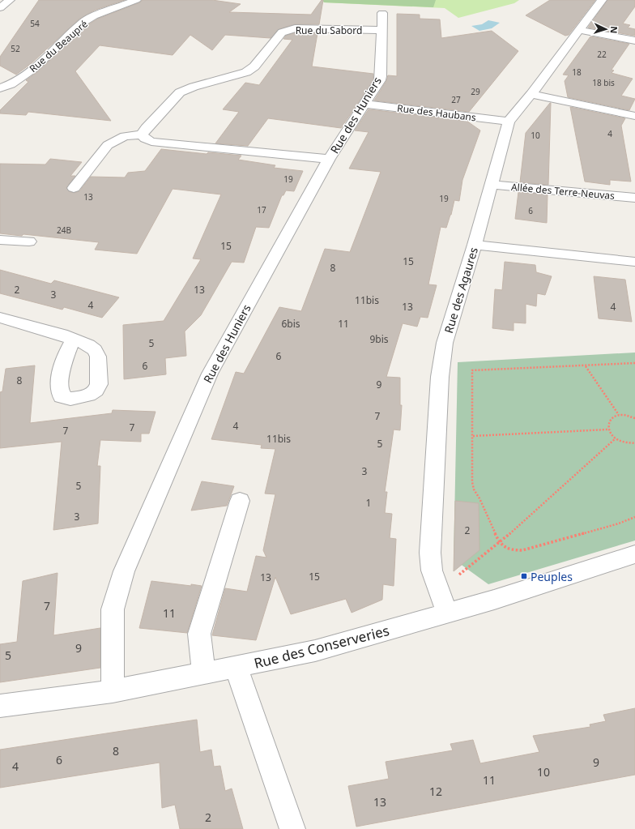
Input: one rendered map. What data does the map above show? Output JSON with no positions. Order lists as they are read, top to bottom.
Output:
{
  "streets": {
    "street": [
      "Rue du Sabord",
      "Rue du Beaupré",
      "Rue des Haubans",
      "Rue des Huniers",
      "Allée des Terre-Neuvas",
      "Rue des Agaures",
      "Rue des Conserveries"
    ]
  },
  "crossings": [
    ["Rue du Sabord", "Rue des Huniers"],
    ["Rue des Haubans", "Rue des Huniers"],
    ["Rue des Haubans", "Rue des Agaures"],
    ["Rue des Huniers", "Rue des Conserveries"],
    ["Allée des Terre-Neuvas", "Rue des Agaures"],
    ["Rue des Agaures", "Rue des Conserveries"]
  ],
  "places": {
    "transit": ["Peuples"]
  },
  "house_numbers": [
    "54",
    "52",
    "22",
    "18",
    "18 bis",
    "29",
    "27",
    "4",
    "10",
    "19",
    "13",
    "19",
    "17",
    "6",
    "24B",
    "15",
    "15",
    "8",
    "2",
    "13",
    "3",
    "11bis",
    "4",
    "13",
    "4",
    "6bis",
    "11",
    "9bis",
    "5",
    "6",
    "6",
    "8",
    "9",
    "7",
    "4",
    "7",
    "7",
    "11bis",
    "5",
    "3",
    "5",
    "1",
    "3",
    "2",
    "15",
    "13",
    "7",
    "11",
    "9",
    "5",
    "8",
    "6",
    "9",
    "4",
    "10",
    "11",
    "12",
    "13",
    "2"
  ],
  "north": "right"
}
